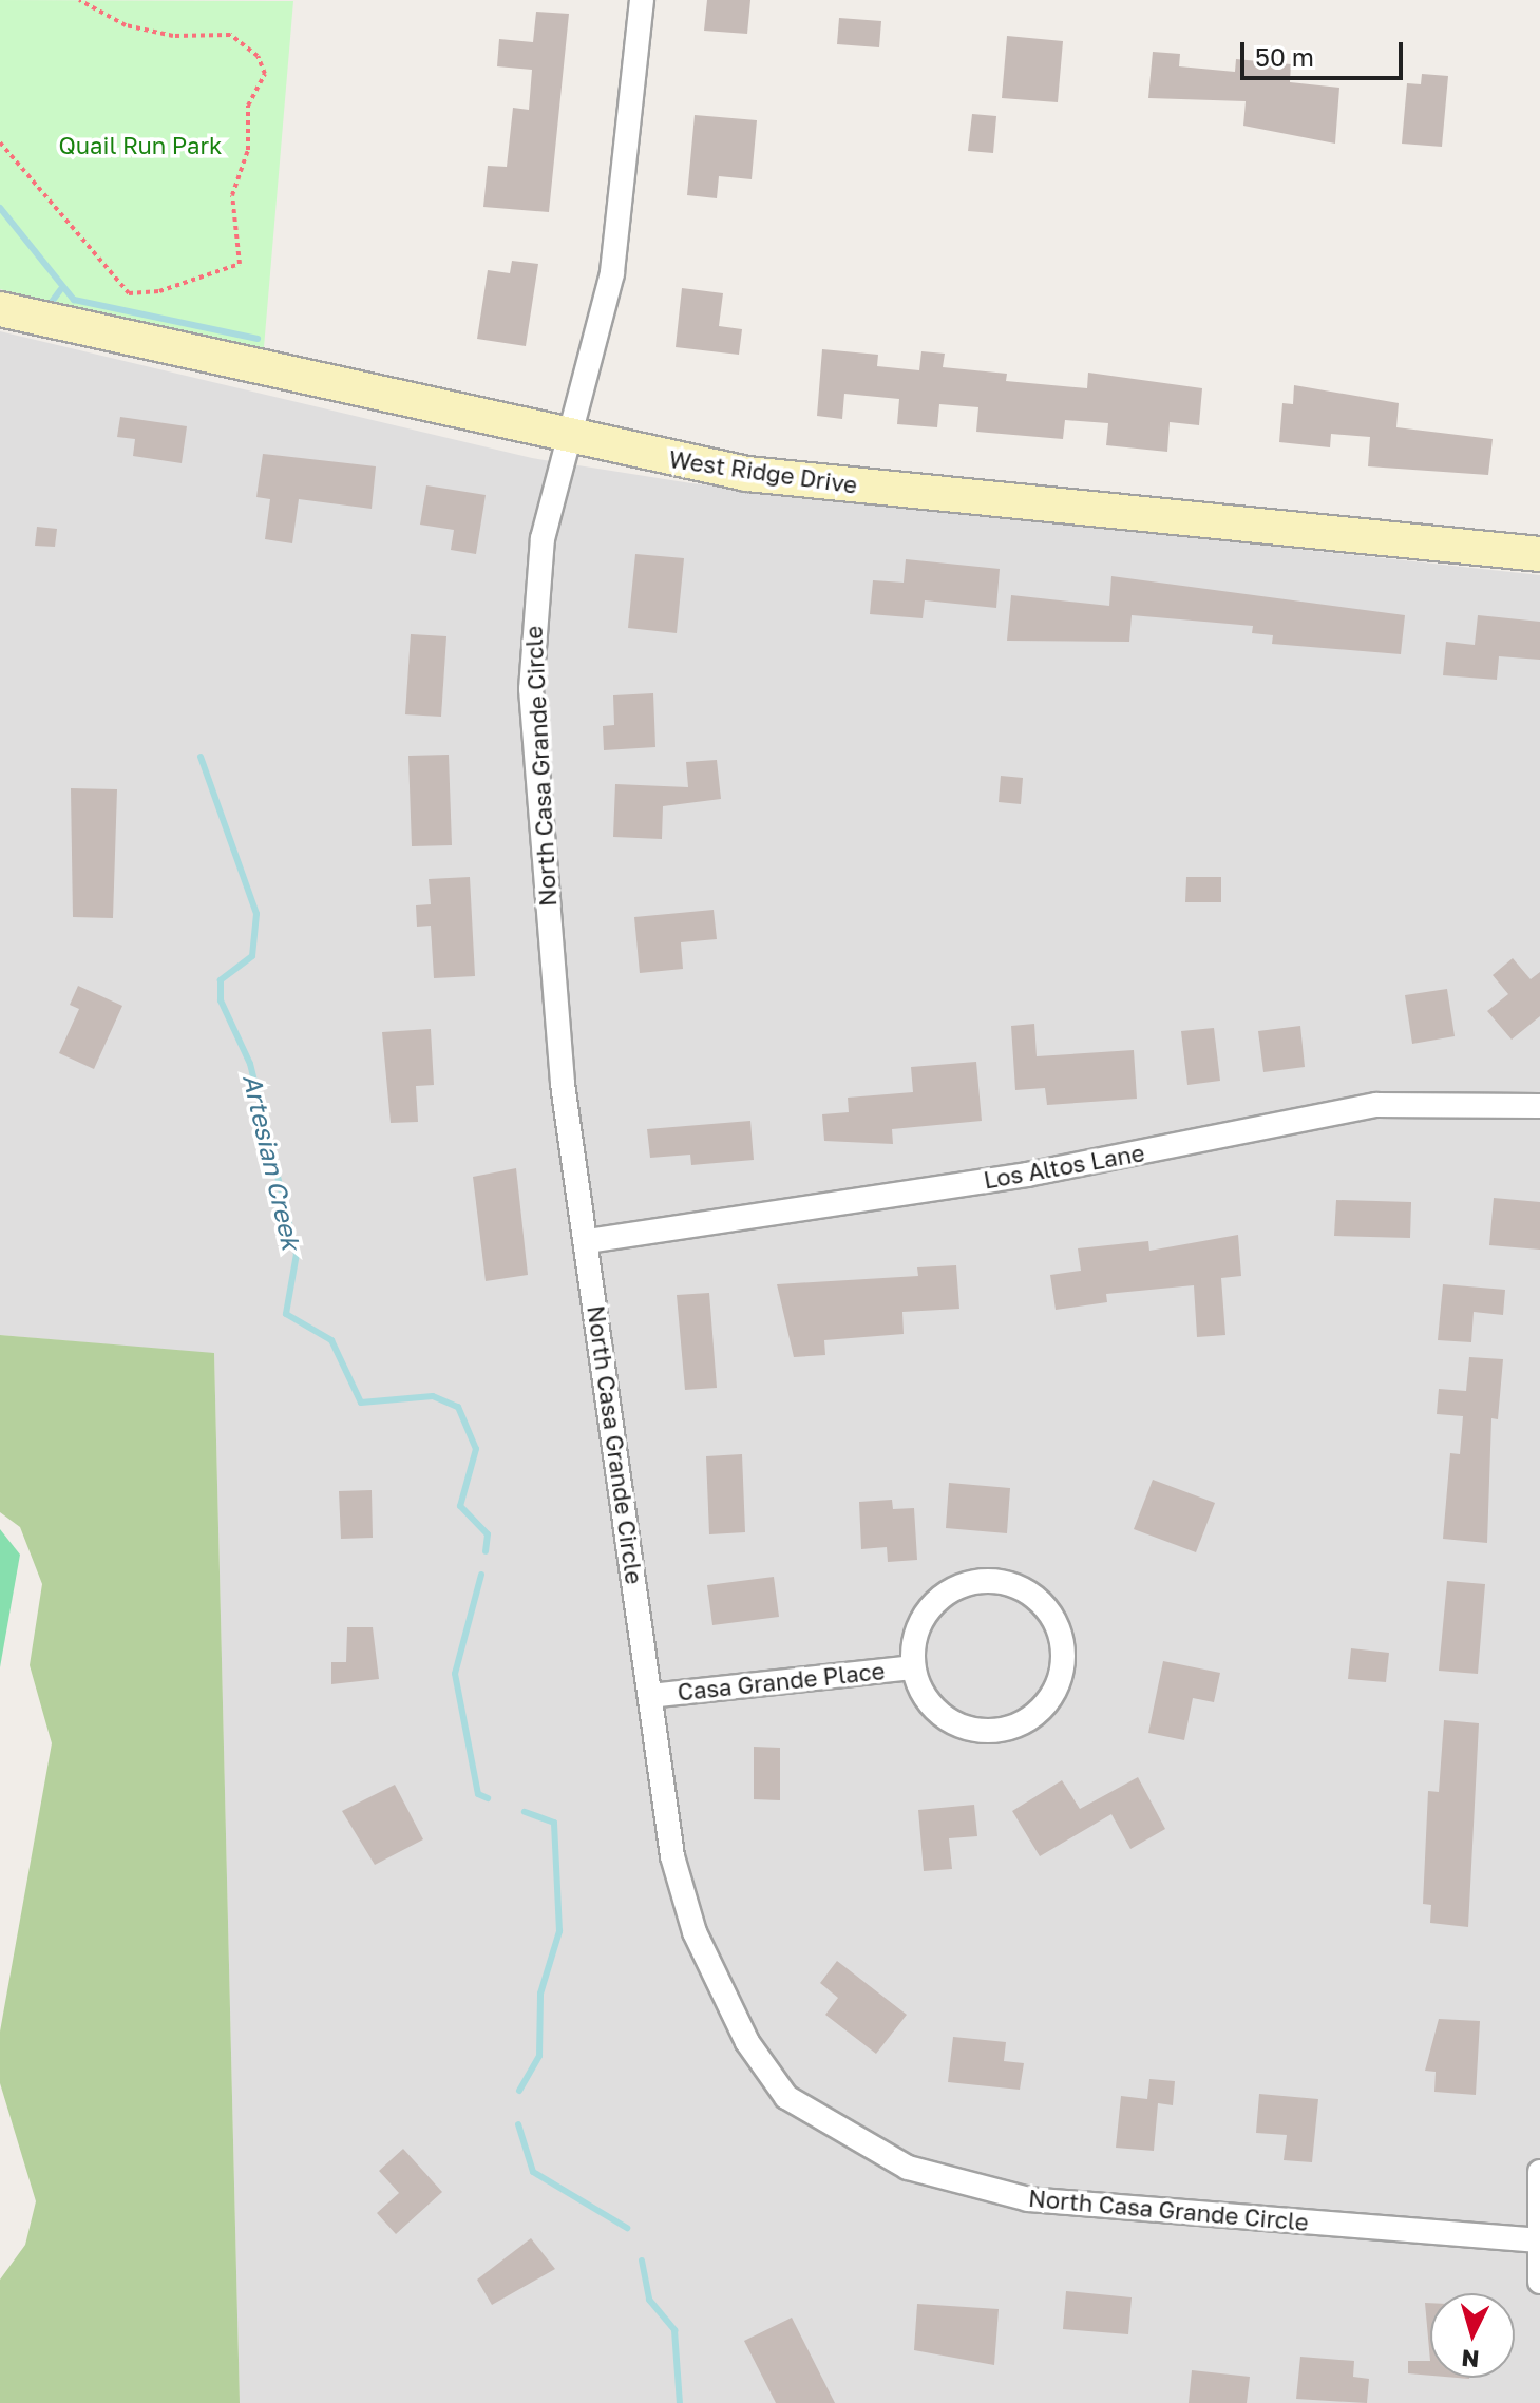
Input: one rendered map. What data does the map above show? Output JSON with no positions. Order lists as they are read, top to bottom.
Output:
{
  "streets": {
    "street": [
      "West Ridge Drive",
      "North Casa Grande Circle",
      "Los Altos Lane",
      "Casa Grande Place"
    ]
  },
  "crossings": [
    ["West Ridge Drive", "North Casa Grande Circle"],
    ["North Casa Grande Circle", "Los Altos Lane"],
    ["North Casa Grande Circle", "Casa Grande Place"]
  ],
  "water": ["Artesian Creek"],
  "parks": ["Quail Run Park"],
  "scale_bar": "50 m",
  "north": "bottom"
}
